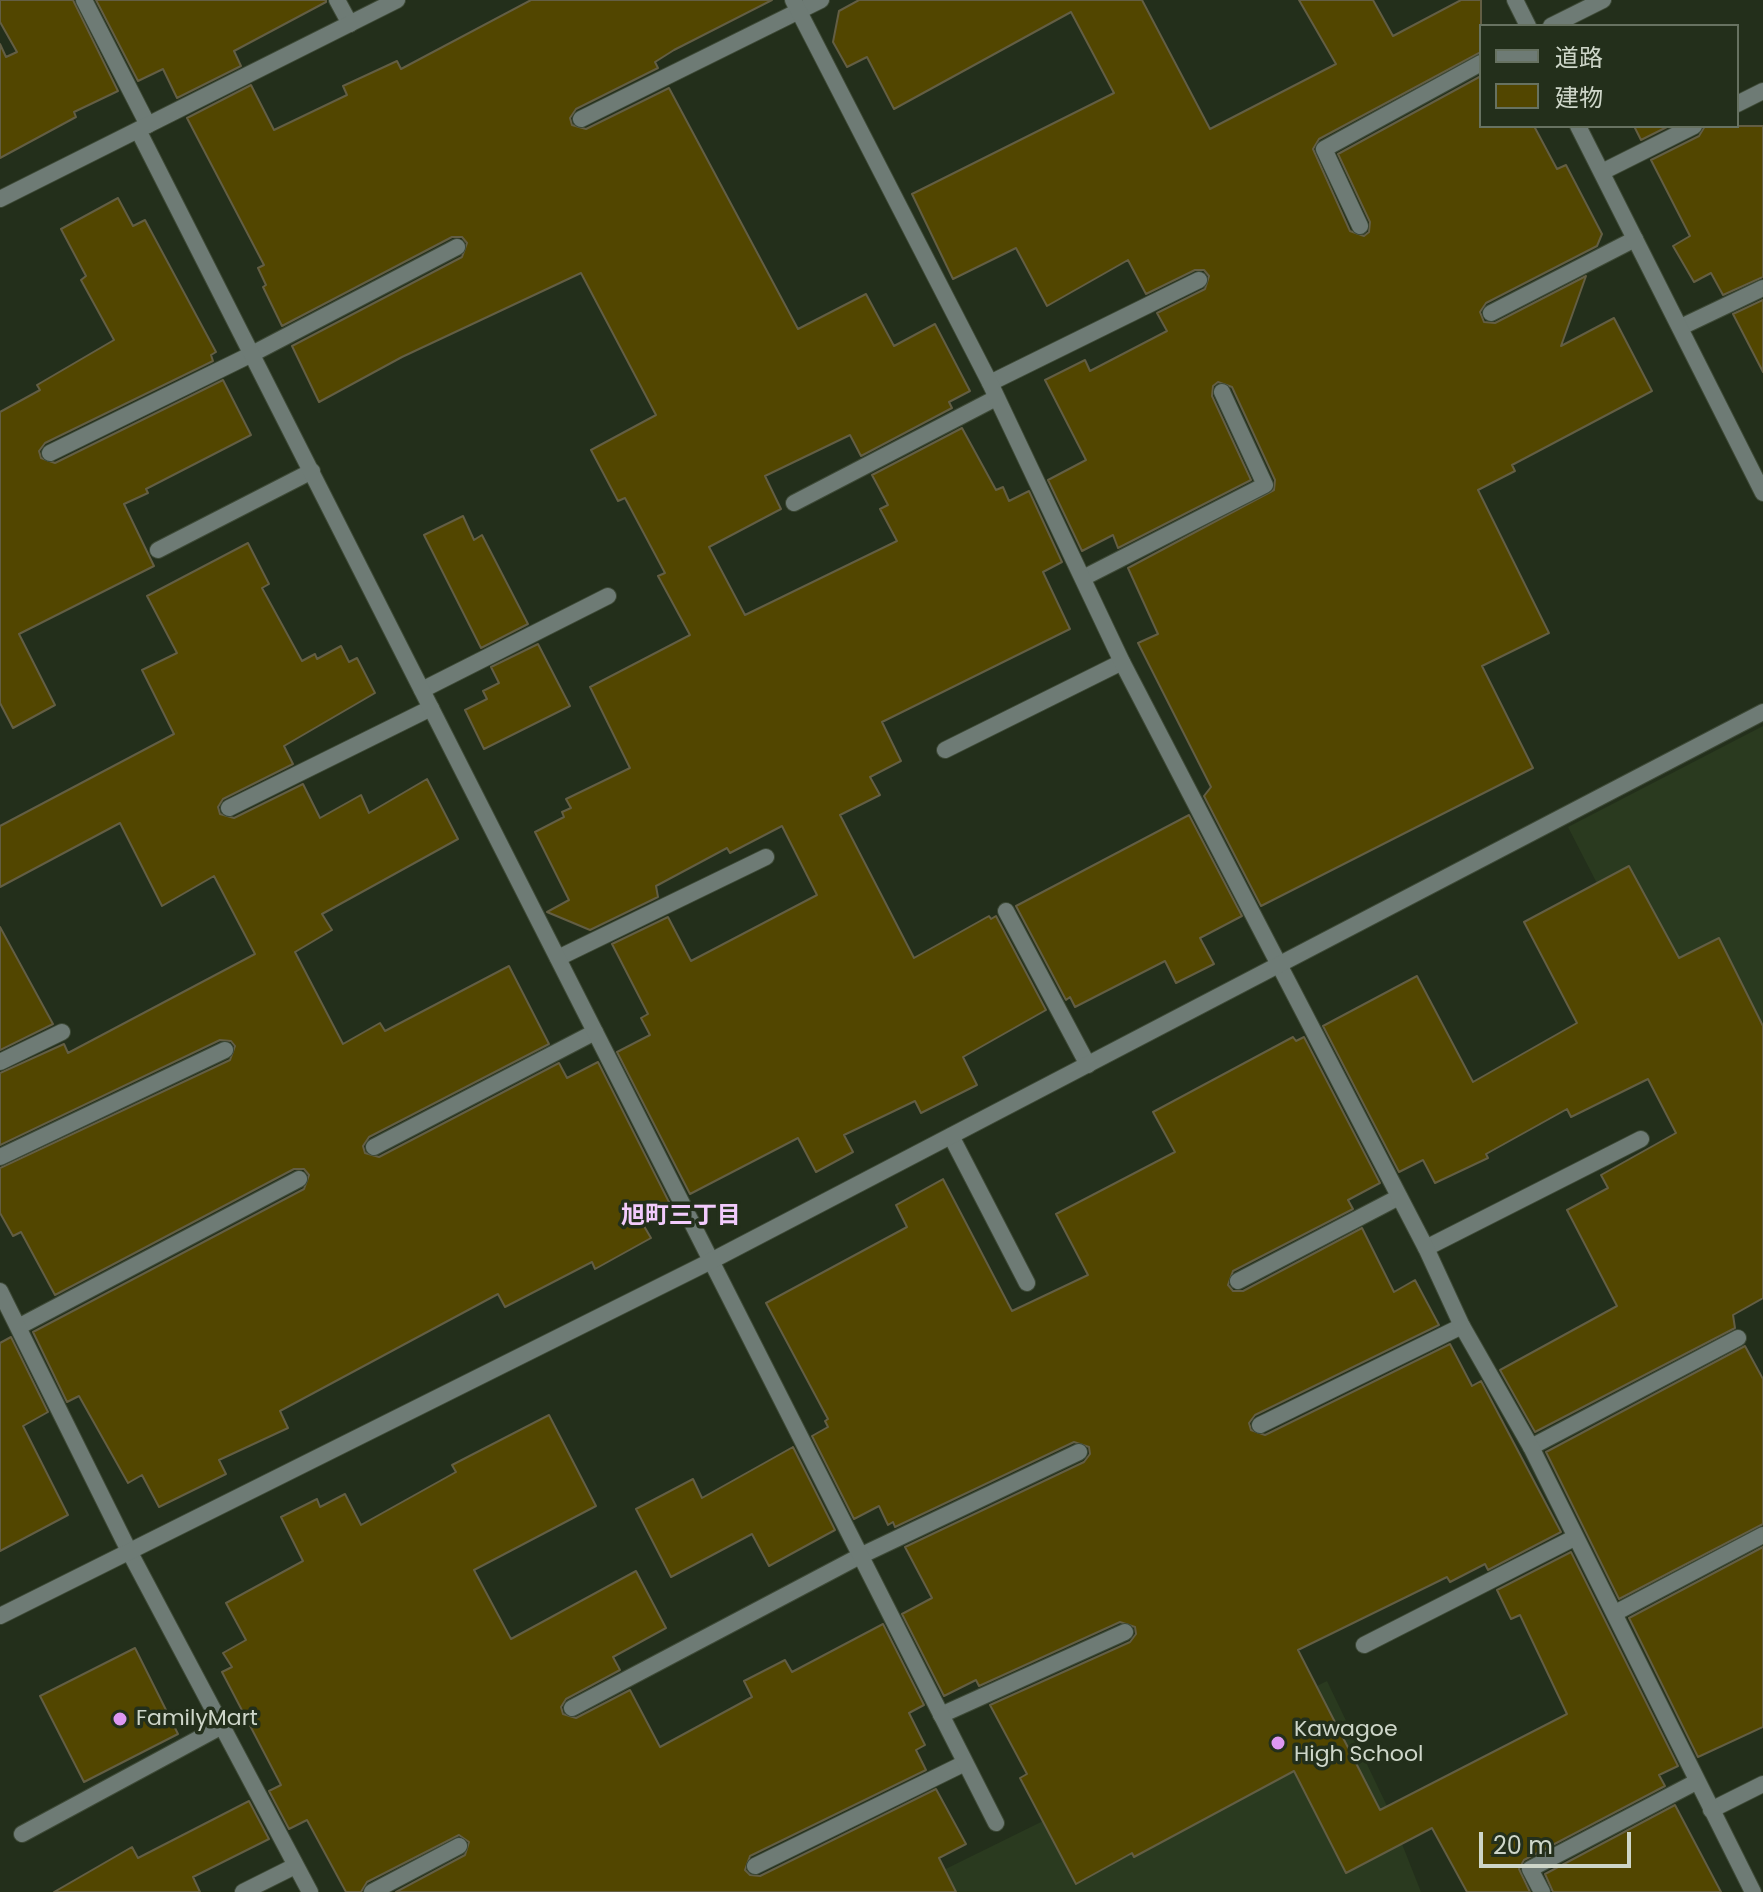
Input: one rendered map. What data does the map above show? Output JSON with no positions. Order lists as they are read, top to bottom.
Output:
{
  "districts": ["旭町三丁目"],
  "places": ["FamilyMart", "Kawagoe High School"],
  "legend": ["道路", "建物"],
  "scale_bar": "20 m"
}
